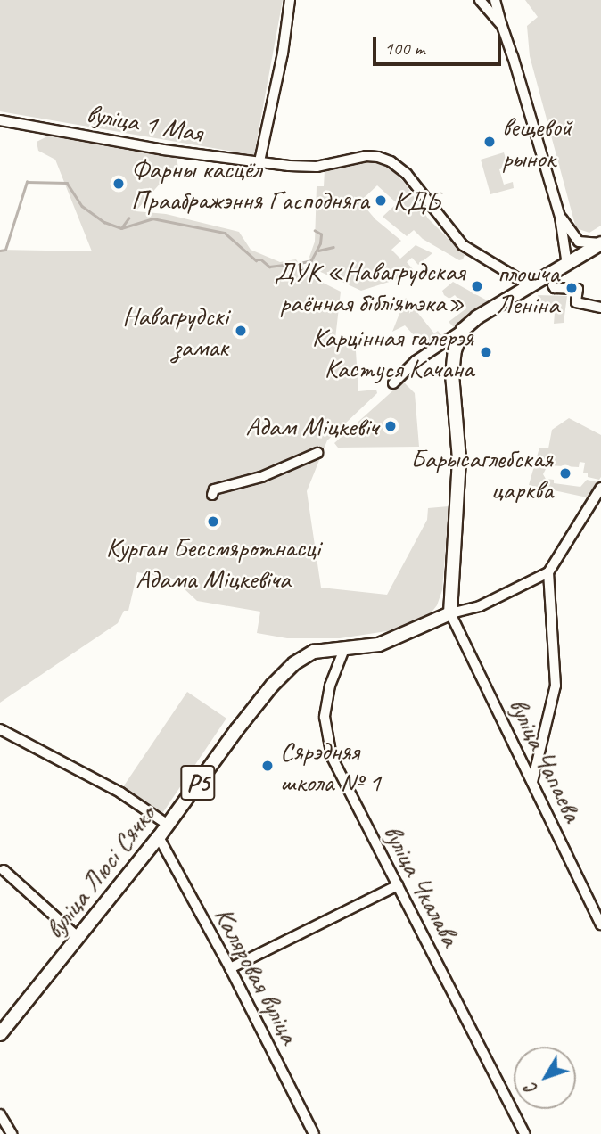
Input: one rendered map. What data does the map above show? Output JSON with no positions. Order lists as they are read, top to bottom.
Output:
{
  "streets": {
    "main road": ["Р5", "вуліца Люсі Сячко"],
    "street": [
      "вуліца 1 Мая",
      "вуліца Чапаева",
      "вуліца Чкалава",
      "Каляровая вуліца"
    ]
  },
  "crossings": [
    ["вуліца Чапаева", "вуліца Люсі Сячко"],
    ["вуліца Люсі Сячко", "вуліца Чкалава"],
    ["вуліца Люсі Сячко", "Каляровая вуліца"]
  ],
  "places": [
    "вещевой рынок",
    "Фарны касцёл Праабражэння Гасподняга",
    "КДБ",
    "ДУК «Навагрудская раённая бібліятэка»",
    "плошча Леніна",
    "Навагрудскі замак",
    "Карцінная галерэя Кастуся Качана",
    "Адам Міцкевіч",
    "Барысаглебская царква",
    "Курган Бессмяротнасці Адама Міцкевіча",
    "Сярэдняя школа № 1"
  ],
  "scale_bar": "100 m",
  "north": "bottom left"
}
